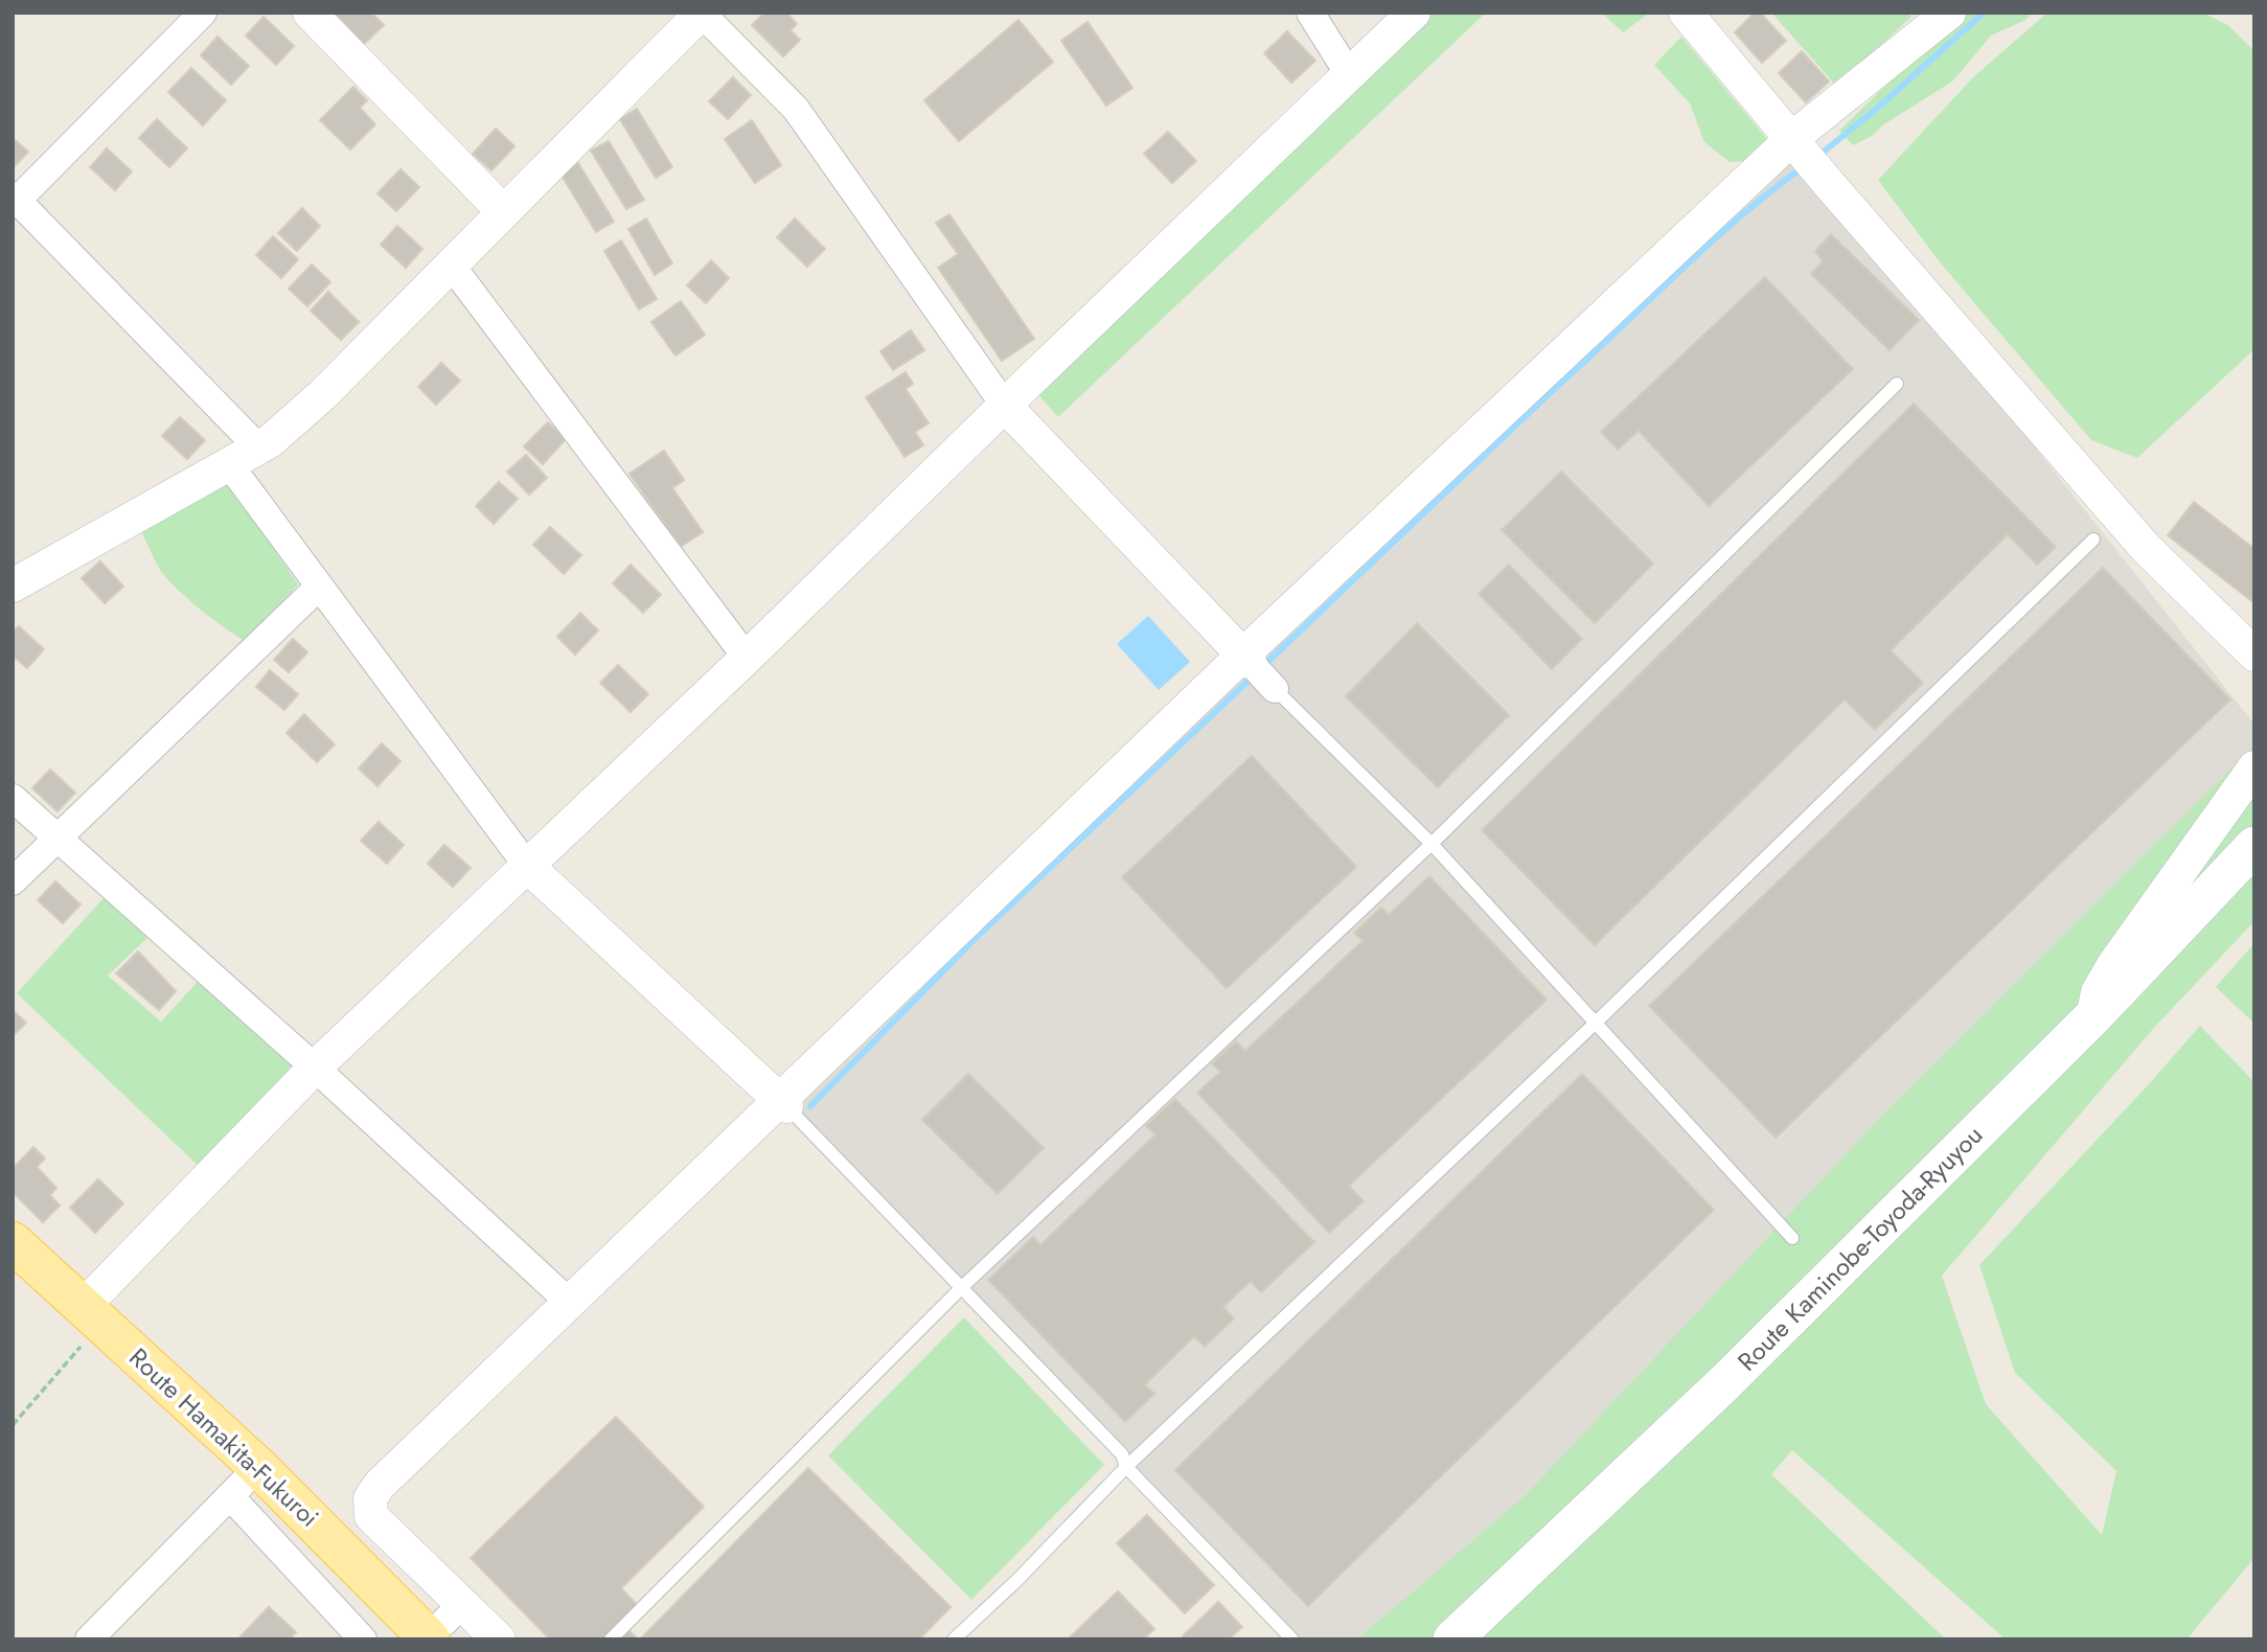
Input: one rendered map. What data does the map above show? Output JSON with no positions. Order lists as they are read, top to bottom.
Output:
{
  "streets": {
    "main road": ["Route Kaminobe-Toyoda-Ryuyou", "Route Hamakita-Fukuroi"]
  }
}
